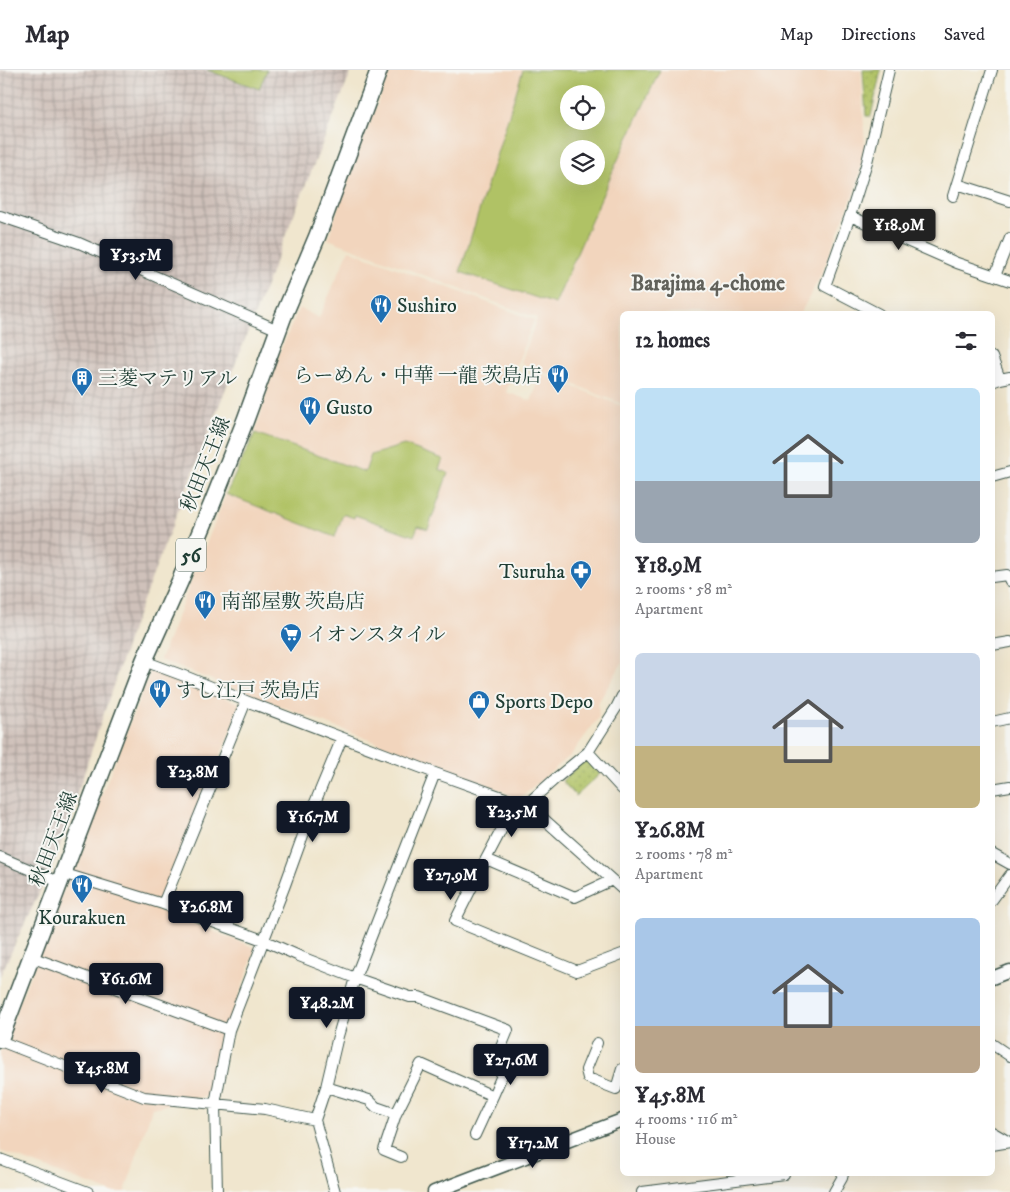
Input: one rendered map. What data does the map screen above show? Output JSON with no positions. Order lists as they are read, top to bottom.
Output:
{
  "streets": {
    "main road": ["秋田天王線", "56"]
  },
  "districts": ["Barajima 4-chome"],
  "places": {
    "restaurant": [
      "Sushiro",
      "らーめん・中華 一龍 茨島店",
      "Gusto",
      "南部屋敷 茨島店",
      "すし江戸 茨島店",
      "Kourakuen"
    ],
    "building": ["三菱マテリアル"],
    "pharmacy": ["Tsuruha"],
    "supermarket": ["イオンスタイル"],
    "shop": ["Sports Depo"]
  },
  "page": {
    "header": "Map",
    "nav": ["Map", "Directions", "Saved"],
    "price": [
      "¥18.9M",
      "¥53.5M",
      "¥23.8M",
      "¥23.5M",
      "¥16.7M",
      "¥27.9M",
      "¥26.8M",
      "¥61.6M",
      "¥48.2M",
      "¥27.6M",
      "¥45.8M",
      "¥17.2M"
    ],
    "heading": "12 homes",
    "list": [
      {
        "name": "¥18.9M",
        "note": "2 rooms · 58 m² · Apartment"
      },
      {
        "name": "¥26.8M",
        "note": "2 rooms · 78 m² · Apartment"
      },
      {
        "name": "¥45.8M",
        "note": "4 rooms · 116 m² · House"
      }
    ]
  }
}
